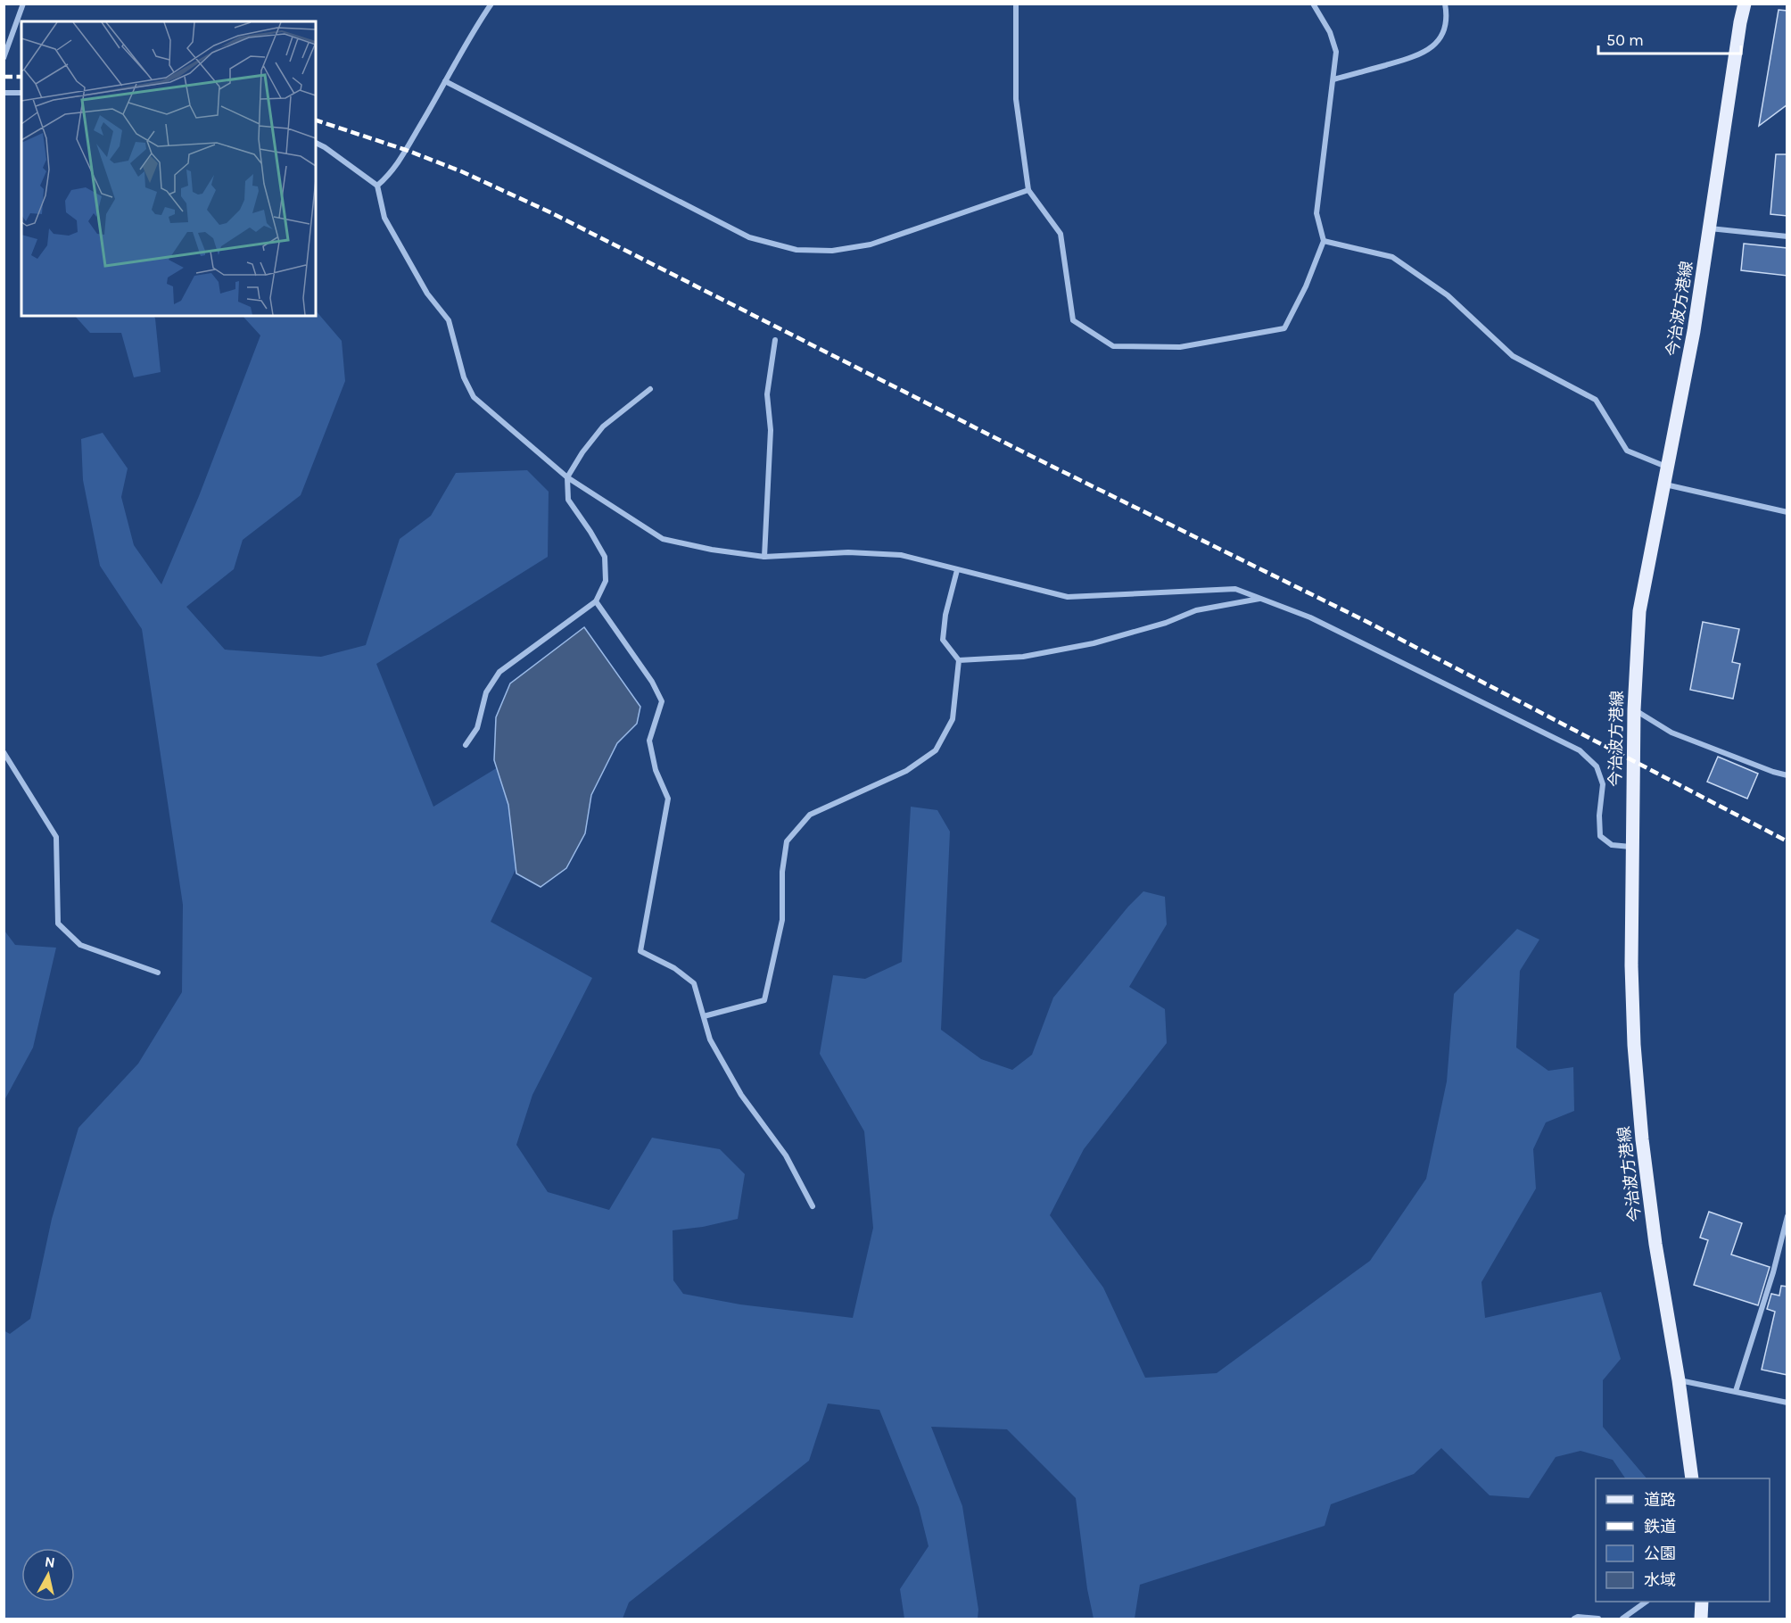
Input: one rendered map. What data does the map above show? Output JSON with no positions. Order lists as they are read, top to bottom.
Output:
{
  "streets": {
    "main road": ["今治波方港線"]
  },
  "legend": [
    "道路",
    "鉄道",
    "公園",
    "水域"
  ],
  "scale_bar": "50 m",
  "north": "top"
}
